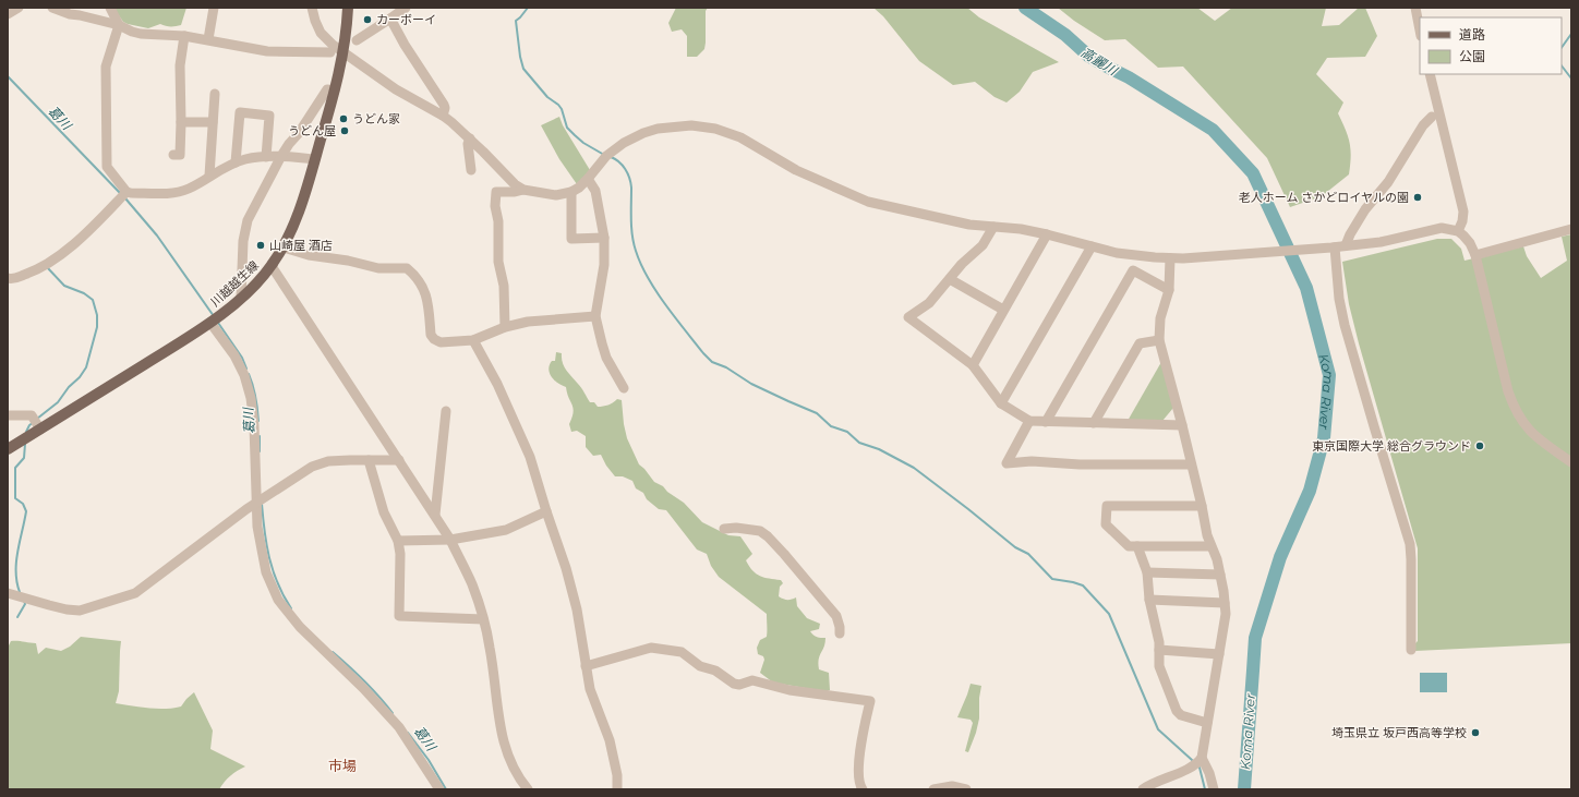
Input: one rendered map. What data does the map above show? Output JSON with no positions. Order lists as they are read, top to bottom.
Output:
{
  "streets": {
    "main road": ["川越越生線"]
  },
  "districts": ["市場"],
  "water": ["高麗川", "葛川", "Koma River"],
  "places": [
    "カーボーイ",
    "うどん家",
    "うどん屋",
    "老人ホーム さかどロイヤルの園",
    "山崎屋 酒店",
    "東京国際大学 総合グラウンド",
    "埼玉県立 坂戸西高等学校"
  ],
  "legend": ["道路", "公園"]
}
